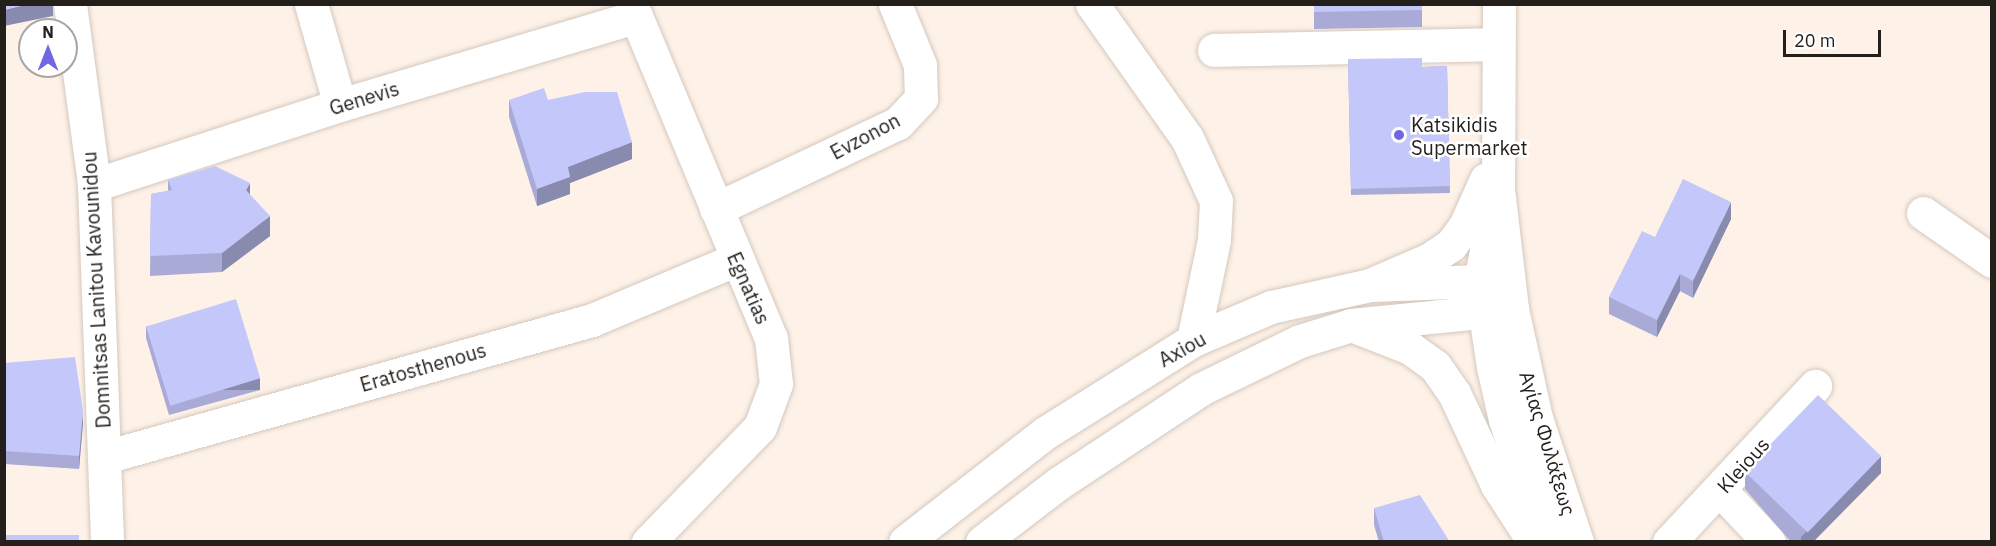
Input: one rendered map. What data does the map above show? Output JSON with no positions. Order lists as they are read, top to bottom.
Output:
{
  "streets": {
    "street": [
      "Genevis",
      "Evzonon",
      "Egnatias",
      "Domnitsas Lanitou Kavounidou",
      "Axiou",
      "Eratosthenous",
      "Αγίας Φυλάξεως",
      "Kleious"
    ]
  },
  "crossings": [
    ["Genevis", "Egnatias"],
    ["Genevis", "Domnitsas Lanitou Kavounidou"],
    ["Evzonon", "Egnatias"],
    ["Egnatias", "Eratosthenous"],
    ["Domnitsas Lanitou Kavounidou", "Eratosthenous"],
    ["Axiou", "Αγίας Φυλάξεως"]
  ],
  "places": ["Katsikidis Supermarket"],
  "scale_bar": "20 m",
  "north": "top"
}
